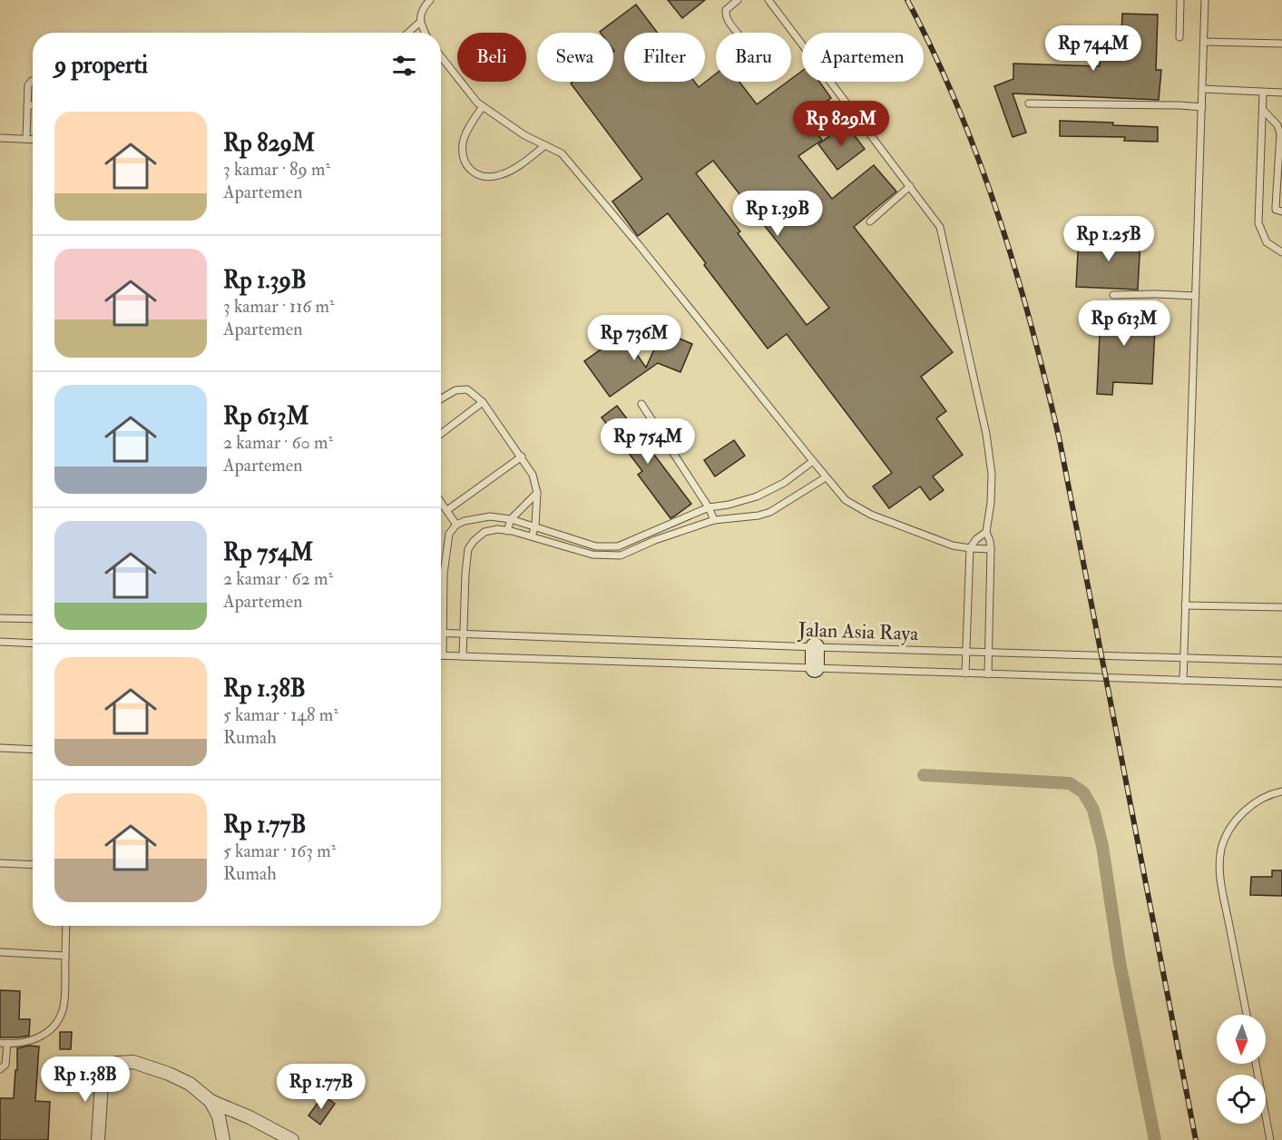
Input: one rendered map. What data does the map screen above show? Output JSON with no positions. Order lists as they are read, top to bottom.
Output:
{
  "streets": {
    "lane": ["Jalan Asia Raya"]
  },
  "north": "bottom",
  "page": {
    "price": [
      "Rp 744M",
      "Rp 829M",
      "Rp 1.39B",
      "Rp 1.25B",
      "Rp 613M",
      "Rp 736M",
      "Rp 754M",
      "Rp 1.38B",
      "Rp 1.77B"
    ],
    "chip": [
      "Beli",
      "Sewa",
      "Filter",
      "Baru",
      "Apartemen"
    ],
    "heading": "9 properti",
    "list": [
      {
        "name": "Rp 829M",
        "note": "3 kamar · 89 m² · Apartemen"
      },
      {
        "name": "Rp 1.39B",
        "note": "3 kamar · 116 m² · Apartemen"
      },
      {
        "name": "Rp 613M",
        "note": "2 kamar · 60 m² · Apartemen"
      },
      {
        "name": "Rp 754M",
        "note": "2 kamar · 62 m² · Apartemen"
      },
      {
        "name": "Rp 1.38B",
        "note": "5 kamar · 148 m² · Rumah"
      },
      {
        "name": "Rp 1.77B",
        "note": "5 kamar · 163 m² · Rumah"
      }
    ]
  }
}
